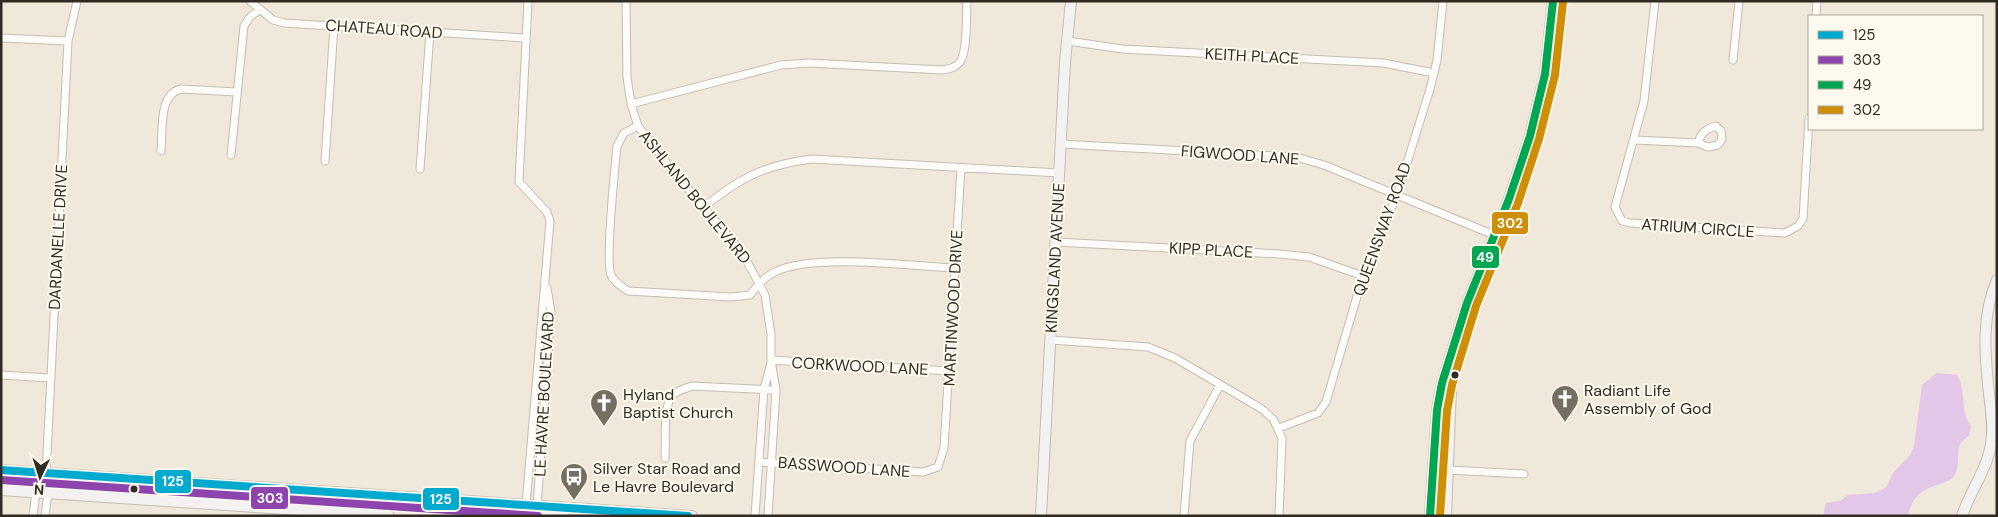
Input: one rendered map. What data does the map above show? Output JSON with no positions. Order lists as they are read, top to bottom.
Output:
{
  "streets": {
    "main road": ["KINGSLAND AVENUE"],
    "street": [
      "CHATEAU ROAD",
      "KEITH PLACE",
      "FIGWOOD LANE",
      "ASHLAND BOULEVARD",
      "ATRIUM CIRCLE",
      "QUEENSWAY ROAD",
      "DARDANELLE DRIVE",
      "KIPP PLACE",
      "MARTINWOOD DRIVE",
      "CORKWOOD LANE",
      "LE HAVRE BOULEVARD",
      "BASSWOOD LANE"
    ]
  },
  "crossings": [
    ["CHATEAU ROAD", "LE HAVRE BOULEVARD"],
    ["KEITH PLACE", "QUEENSWAY ROAD"],
    ["KEITH PLACE", "KINGSLAND AVENUE"],
    ["FIGWOOD LANE", "QUEENSWAY ROAD"],
    ["FIGWOOD LANE", "KINGSLAND AVENUE"],
    ["ASHLAND BOULEVARD", "CORKWOOD LANE"],
    ["ASHLAND BOULEVARD", "BASSWOOD LANE"],
    ["QUEENSWAY ROAD", "KIPP PLACE"],
    ["KIPP PLACE", "KINGSLAND AVENUE"],
    ["MARTINWOOD DRIVE", "CORKWOOD LANE"],
    ["MARTINWOOD DRIVE", "BASSWOOD LANE"]
  ],
  "places": {
    "church": ["Radiant Life Assembly of God", "Hyland Baptist Church"],
    "bus stop": ["Silver Star Road and Le Havre Boulevard"]
  },
  "lines": [
    "transit line 49",
    "transit line 302",
    "transit line 125",
    "transit line 303"
  ],
  "legend": [
    "125",
    "303",
    "49",
    "302"
  ],
  "north": "bottom"
}
